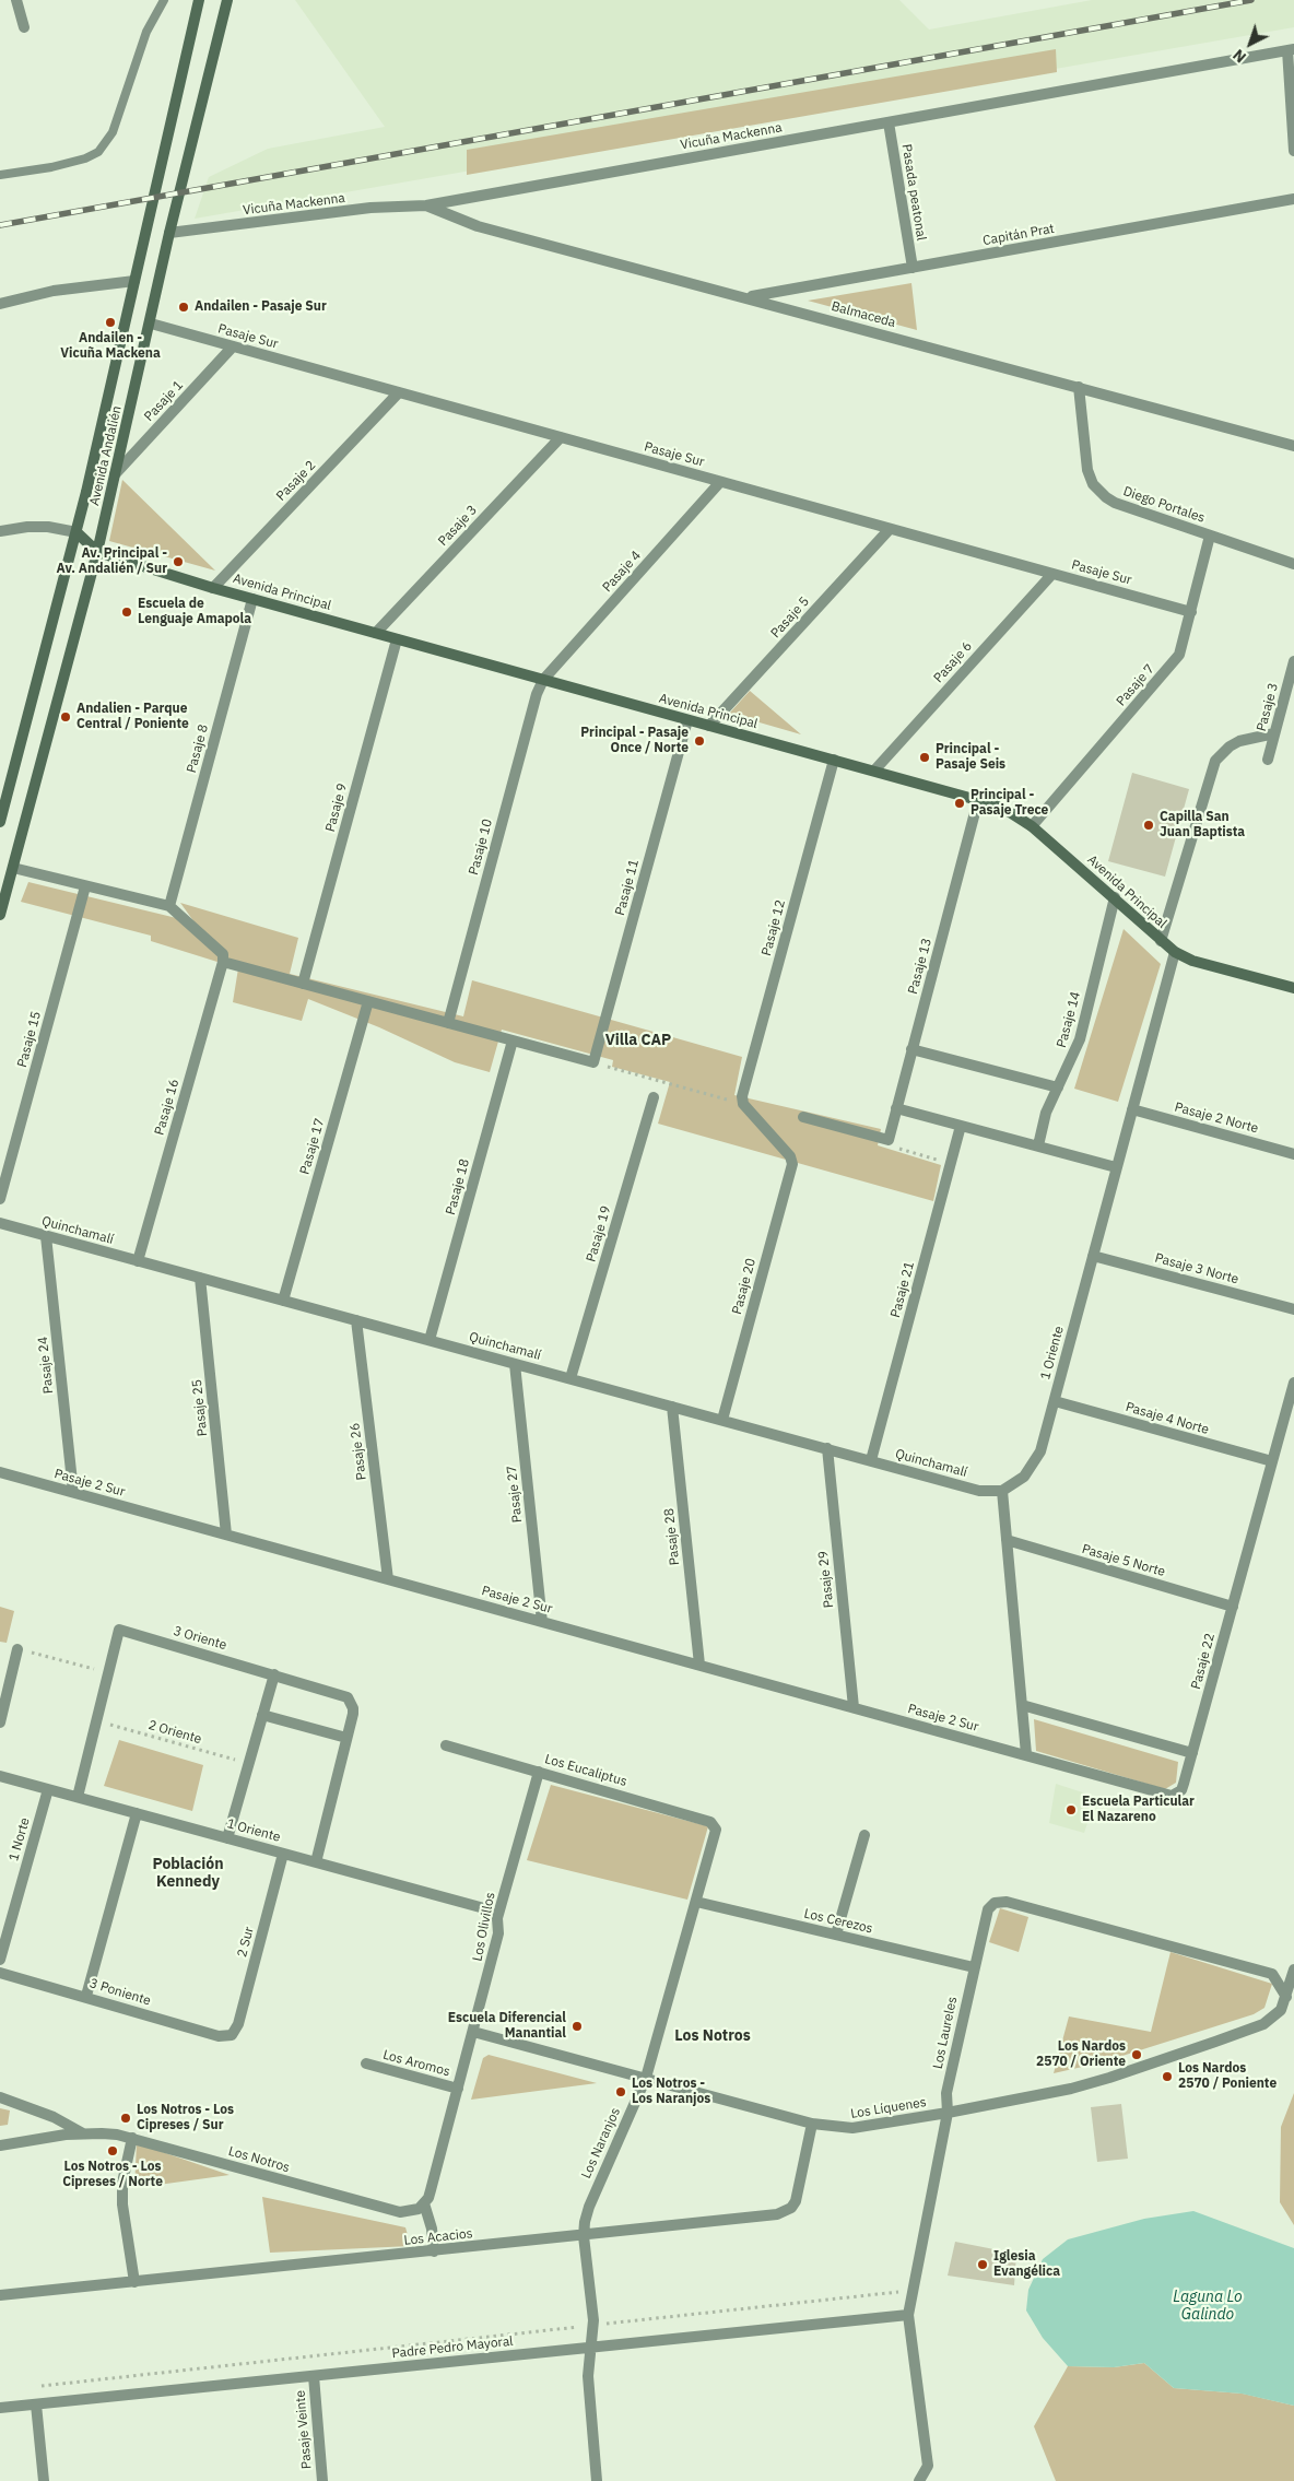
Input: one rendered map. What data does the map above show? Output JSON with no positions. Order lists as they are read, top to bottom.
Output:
{
  "streets": {
    "main road": ["Avenida Andalién", "Avenida Principal"],
    "street": [
      "Vicuña Mackenna",
      "Pasada peatonal",
      "Capitán Prat",
      "Balmaceda",
      "Pasaje Sur",
      "Pasaje 1",
      "Pasaje 2",
      "Diego Portales",
      "Pasaje 3",
      "Pasaje 4",
      "Pasaje 5",
      "Pasaje 6",
      "Pasaje 7",
      "Pasaje 8",
      "Pasaje 9",
      "Pasaje 10",
      "Pasaje 11",
      "Pasaje 12",
      "Pasaje 13",
      "Pasaje 14",
      "Pasaje 15",
      "Pasaje 16",
      "Pasaje 2 Norte",
      "Pasaje 17",
      "Pasaje 18",
      "Quinchamalí",
      "Pasaje 19",
      "Pasaje 3 Norte",
      "Pasaje 20",
      "Pasaje 21",
      "1 Oriente",
      "Pasaje 24",
      "Pasaje 25",
      "Pasaje 4 Norte",
      "Pasaje 26",
      "Pasaje 2 Sur",
      "Pasaje 27",
      "Pasaje 28",
      "Pasaje 5 Norte",
      "Pasaje 29",
      "3 Oriente",
      "Pasaje 22",
      "Los Eucaliptus",
      "1 Norte",
      "Los Cerezos",
      "Los Olivillos",
      "2 Sur",
      "3 Poniente",
      "Los Laureles",
      "Los Aromos",
      "Los Líquenes",
      "Los Naranjos",
      "Los Notros",
      "Los Acacios",
      "Padre Pedro Mayoral",
      "Pasaje Veinte"
    ],
    "path": ["2 Oriente"]
  },
  "crossings": [
    ["Vicuña Mackenna", "Pasada peatonal"],
    ["Vicuña Mackenna", "Balmaceda"],
    ["Vicuña Mackenna", "Avenida Andalién"],
    ["Pasada peatonal", "Capitán Prat"],
    ["Capitán Prat", "Balmaceda"],
    ["Balmaceda", "Diego Portales"],
    ["Pasaje Sur", "Pasaje 1"],
    ["Pasaje Sur", "Avenida Andalién"],
    ["Pasaje Sur", "Pasaje 2"],
    ["Pasaje Sur", "Pasaje 3"],
    ["Pasaje Sur", "Pasaje 4"],
    ["Pasaje Sur", "Pasaje 5"],
    ["Pasaje Sur", "Pasaje 6"],
    ["Pasaje Sur", "Pasaje 7"],
    ["Pasaje 1", "Avenida Andalién"],
    ["Avenida Andalién", "Avenida Principal"],
    ["Pasaje 2", "Avenida Principal"],
    ["Diego Portales", "Pasaje 7"],
    ["Pasaje 3", "Avenida Principal"],
    ["Pasaje 4", "Avenida Principal"],
    ["Pasaje 4", "Pasaje 10"],
    ["Avenida Principal", "Pasaje 5"],
    ["Avenida Principal", "Pasaje 6"],
    ["Avenida Principal", "Pasaje 7"],
    ["Avenida Principal", "Pasaje 8"],
    ["Avenida Principal", "Pasaje 9"],
    ["Avenida Principal", "Pasaje 10"],
    ["Avenida Principal", "Pasaje 11"],
    ["Avenida Principal", "Pasaje 12"],
    ["Avenida Principal", "Pasaje 13"],
    ["Avenida Principal", "Pasaje 14"],
    ["Avenida Principal", "1 Oriente"],
    ["Pasaje 12", "Pasaje 20"],
    ["Pasaje 16", "Quinchamalí"],
    ["Pasaje 2 Norte", "1 Oriente"],
    ["Pasaje 17", "Quinchamalí"],
    ["Pasaje 18", "Quinchamalí"],
    ["Quinchamalí", "Pasaje 19"],
    ["Quinchamalí", "Pasaje 20"],
    ["Quinchamalí", "Pasaje 21"],
    ["Quinchamalí", "1 Oriente"],
    ["Quinchamalí", "Pasaje 24"],
    ["Quinchamalí", "Pasaje 25"],
    ["Quinchamalí", "Pasaje 26"],
    ["Quinchamalí", "Pasaje 27"],
    ["Quinchamalí", "Pasaje 28"],
    ["Quinchamalí", "Pasaje 29"],
    ["Pasaje 3 Norte", "1 Oriente"],
    ["1 Oriente", "Pasaje 4 Norte"],
    ["1 Oriente", "1 Norte"],
    ["1 Oriente", "Los Olivillos"],
    ["1 Oriente", "2 Sur"],
    ["Pasaje 24", "Pasaje 2 Sur"],
    ["Pasaje 25", "Pasaje 2 Sur"],
    ["Pasaje 4 Norte", "Pasaje 22"],
    ["Pasaje 26", "Pasaje 2 Sur"],
    ["Pasaje 2 Sur", "Pasaje 27"],
    ["Pasaje 2 Sur", "Pasaje 28"],
    ["Pasaje 2 Sur", "Pasaje 29"],
    ["Pasaje 2 Sur", "Pasaje 22"],
    ["Pasaje 5 Norte", "Pasaje 22"],
    ["Los Eucaliptus", "Los Olivillos"],
    ["Los Eucaliptus", "Los Naranjos"],
    ["Los Cerezos", "Los Laureles"],
    ["Los Cerezos", "Los Naranjos"],
    ["Los Olivillos", "Los Aromos"],
    ["Los Olivillos", "Los Líquenes"],
    ["2 Sur", "3 Poniente"],
    ["Los Laureles", "Los Líquenes"],
    ["Los Laureles", "Padre Pedro Mayoral"],
    ["Los Líquenes", "Los Naranjos"],
    ["Los Líquenes", "Los Acacios"],
    ["Los Naranjos", "Los Acacios"],
    ["Los Naranjos", "Padre Pedro Mayoral"],
    ["Padre Pedro Mayoral", "Pasaje Veinte"]
  ],
  "districts": ["Villa CAP", "Población Kennedy", "Los Notros"],
  "water": ["Laguna Lo Galindo"],
  "places": [
    "Andailen - Pasaje Sur",
    "Andailen - Vicuña Mackena",
    "Av. Principal - Av. Andalién / Sur",
    "Escuela de Lenguaje Amapola",
    "Andalien - Parque Central / Poniente",
    "Principal - Pasaje Once / Norte",
    "Principal - Pasaje Seis",
    "Principal - Pasaje Trece",
    "Capilla San Juan Baptista",
    "Escuela Particular El Nazareno",
    "Escuela Diferencial Manantial",
    "Los Nardos 2570 / Oriente",
    "Los Nardos 2570 / Poniente",
    "Los Notros - Los Naranjos",
    "Los Notros - Los Cipreses / Sur",
    "Los Notros - Los Cipreses / Norte",
    "Iglesia Evangélica"
  ],
  "north": "bottom left"
}
